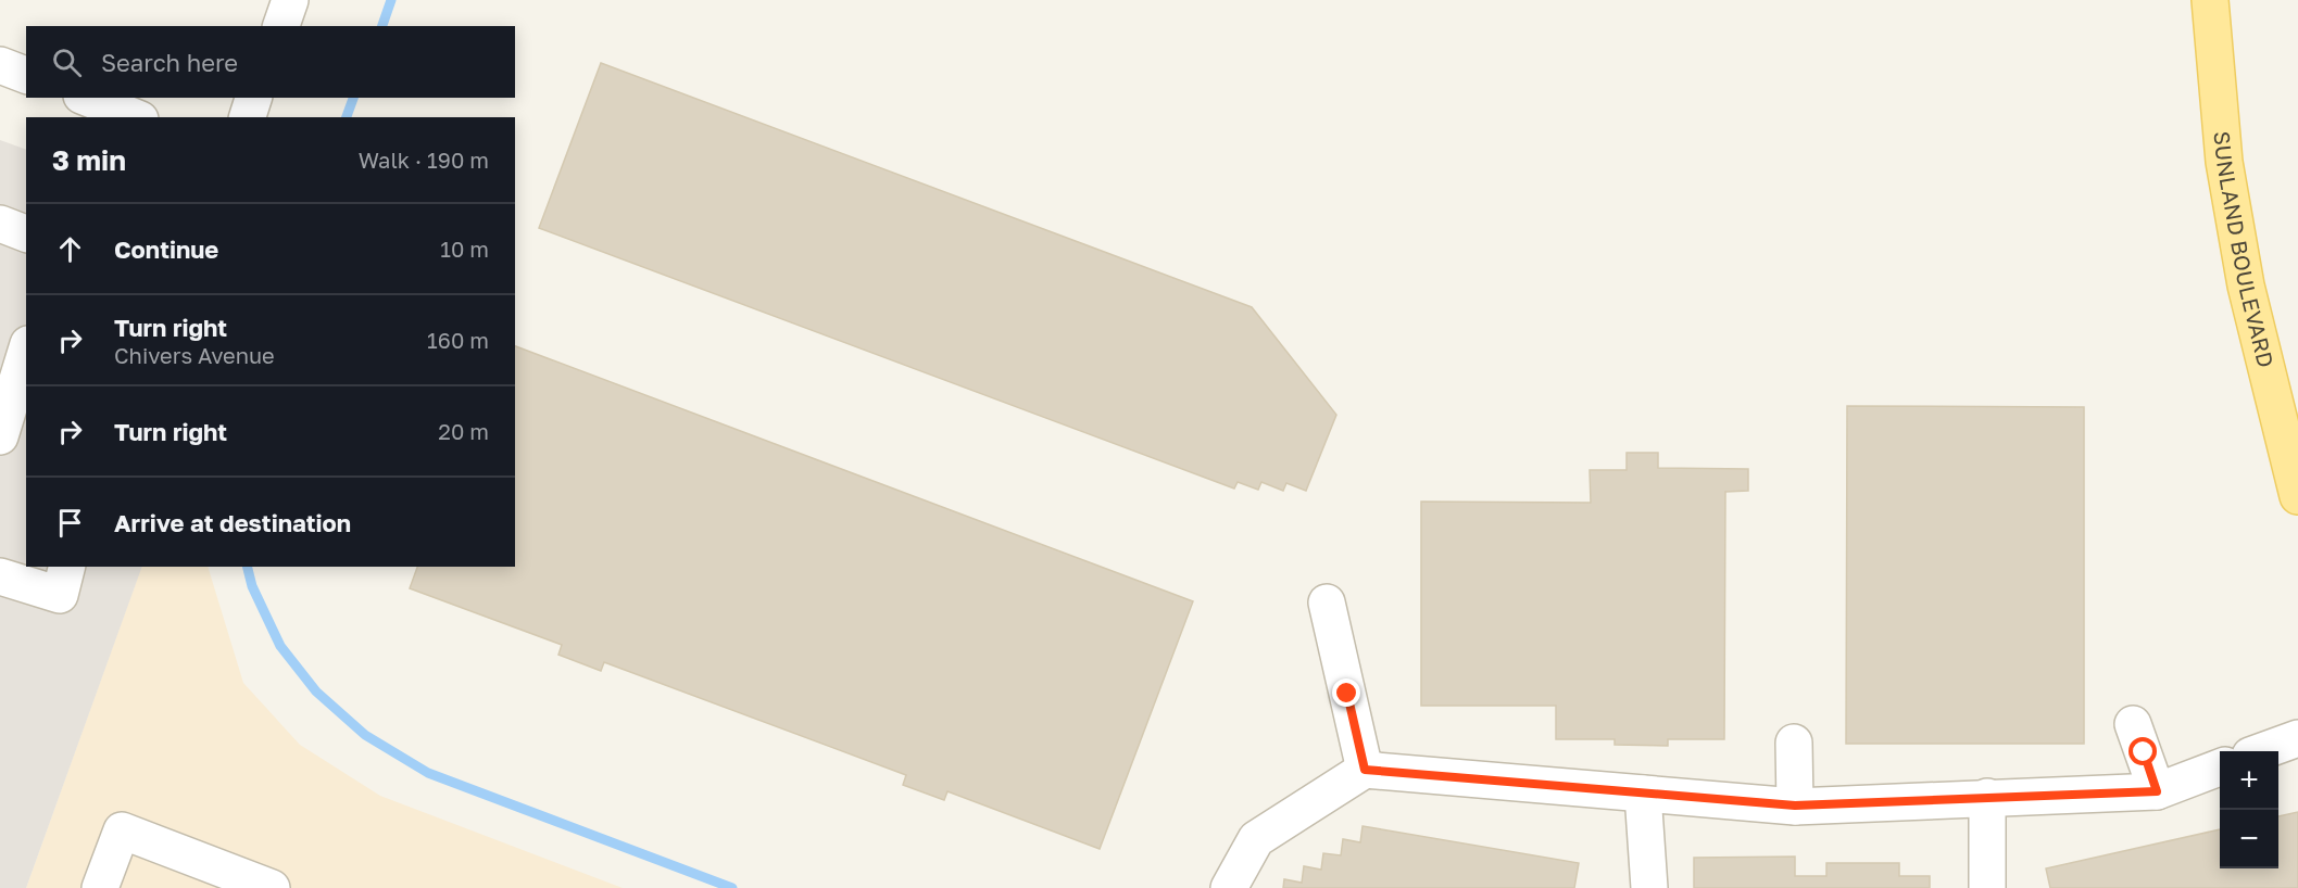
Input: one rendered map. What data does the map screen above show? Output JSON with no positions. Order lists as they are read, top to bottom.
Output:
{
  "streets": {
    "main road": ["SUNLAND BOULEVARD"]
  },
  "page": {
    "search": "Search here",
    "heading": ["3 min", "Walk · 190 m"],
    "list": [
      ["Continue", "10 m"],
      ["Turn right", "Chivers Avenue", "160 m"],
      ["Turn right", "20 m"],
      "Arrive at destination"
    ],
    "map_buttons": ["+", "−"]
  }
}
